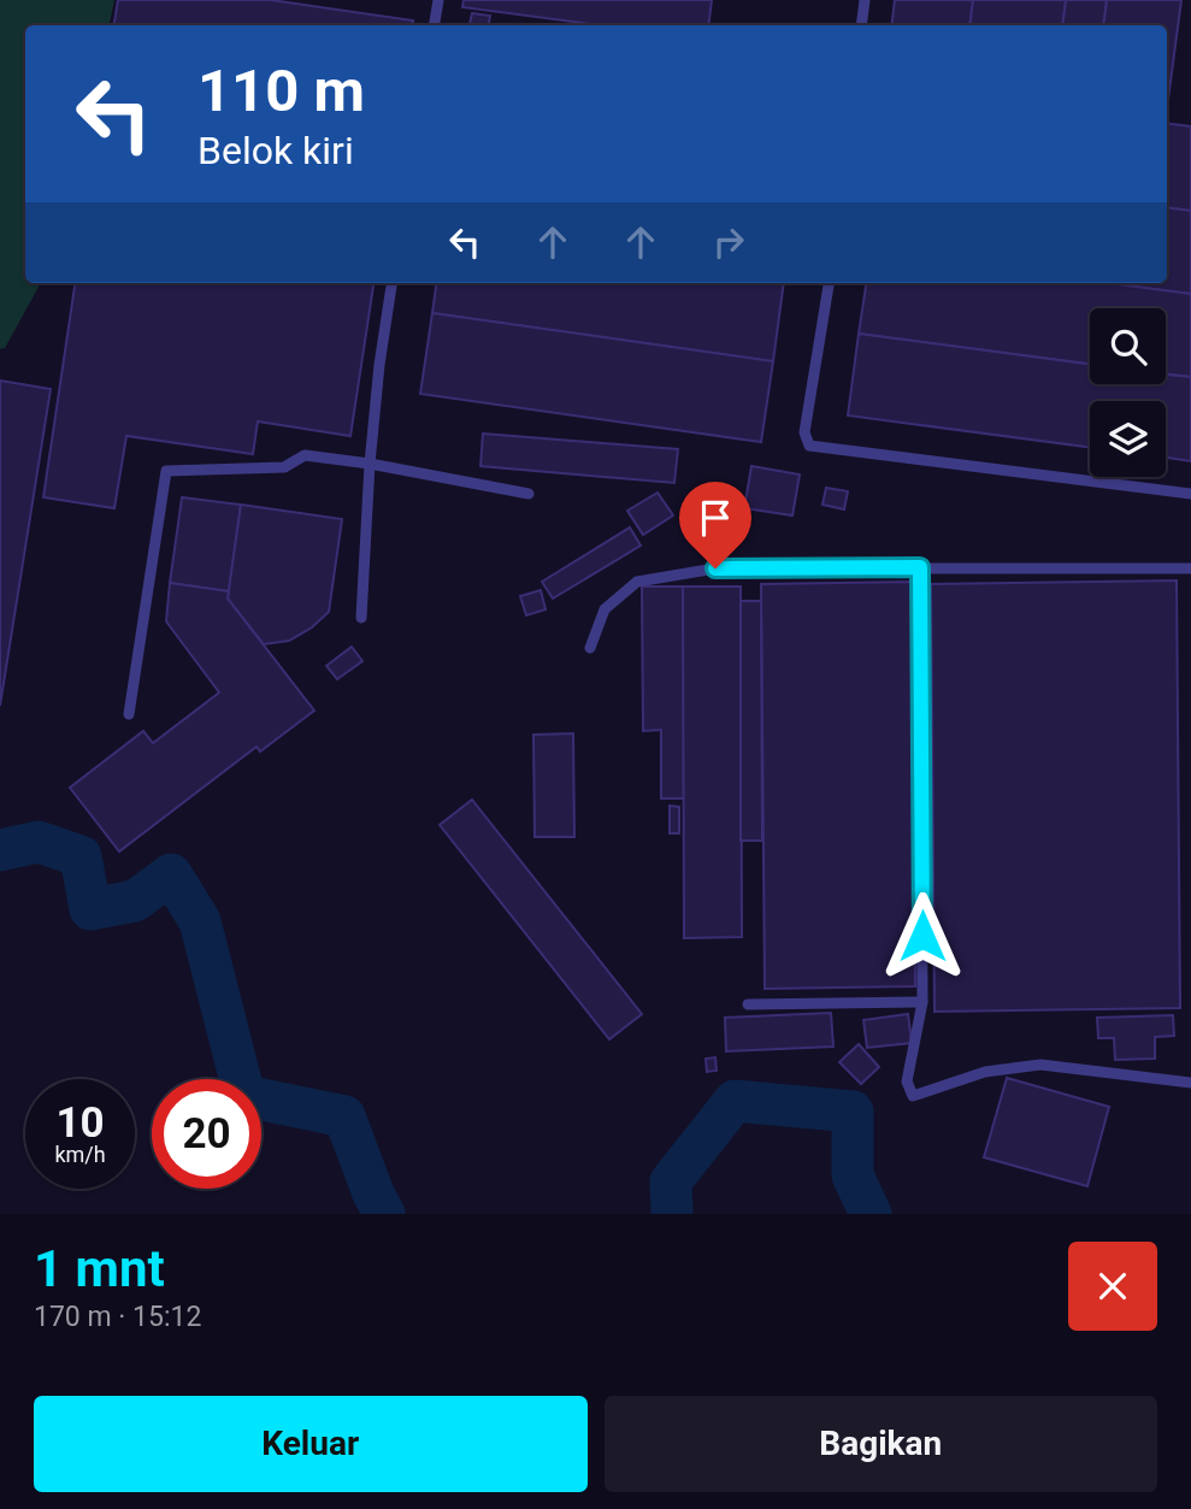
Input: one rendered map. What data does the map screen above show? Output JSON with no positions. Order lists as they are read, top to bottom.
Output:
{
  "page": {
    "turn": ["110 m", "Belok kiri"],
    "speed": "10 km/h",
    "limit": "20",
    "heading": ["1 mnt", "170 m · 15:12"],
    "buttons": ["Keluar", "Bagikan"]
  }
}
